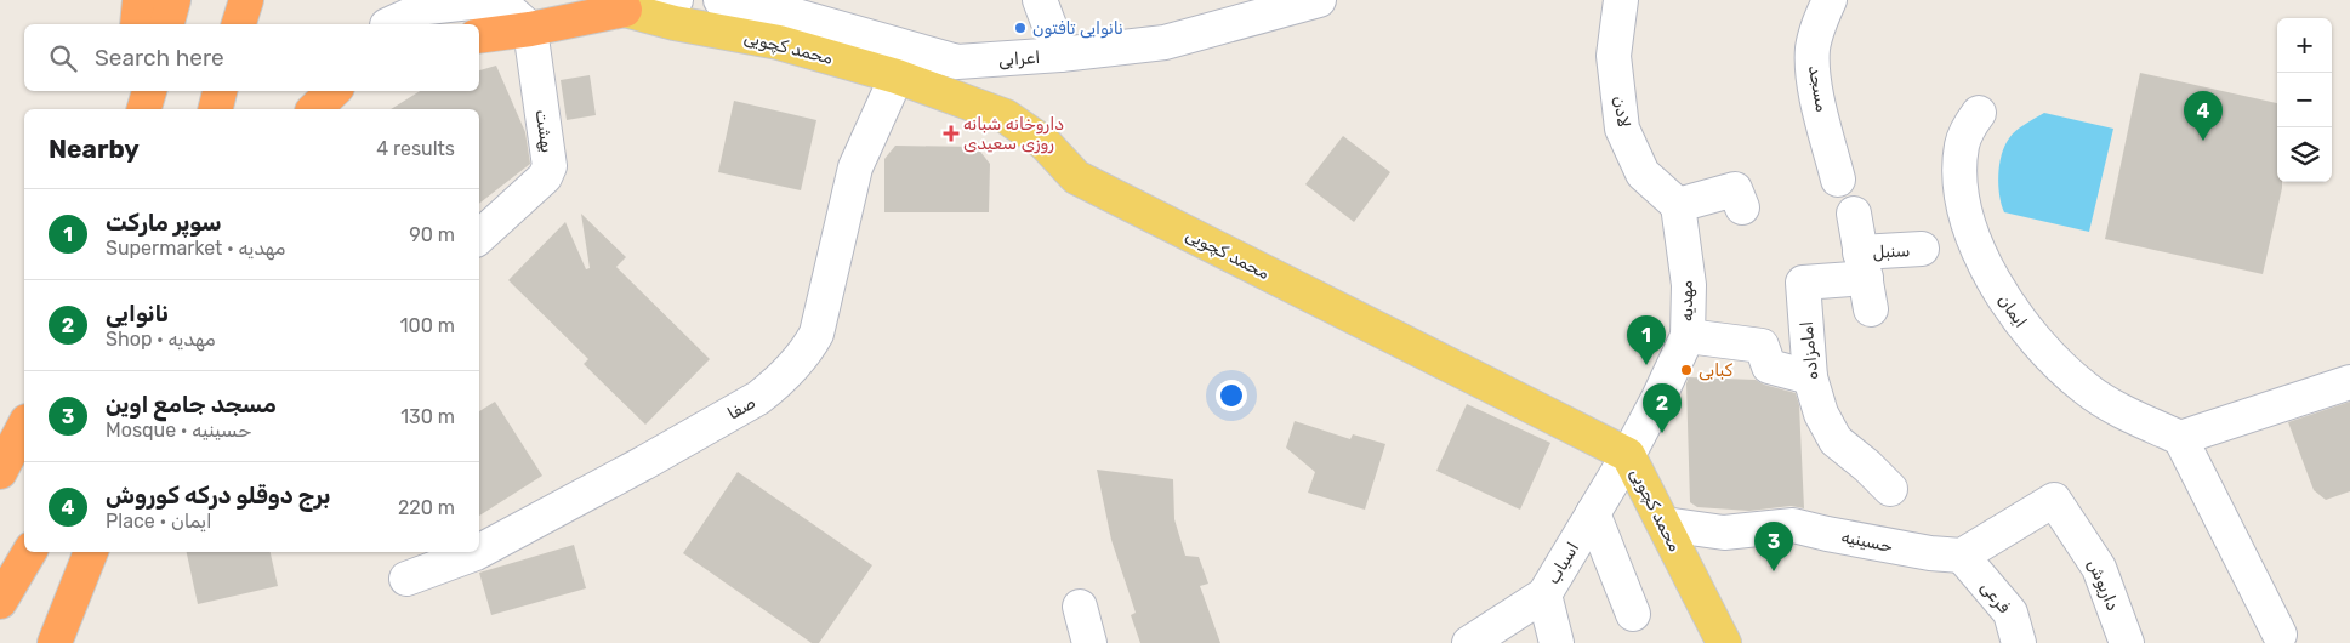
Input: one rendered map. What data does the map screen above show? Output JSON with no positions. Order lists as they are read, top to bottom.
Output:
{
  "streets": {
    "main road": ["محمد کچویی"],
    "street": [
      "اعرابی",
      "مسجد",
      "لادن",
      "بهشت",
      "سنبل",
      "مهدیه",
      "ایمان",
      "امامزاده",
      "صفا",
      "حسینیه",
      "اسیاب",
      "داریوش",
      "فرعی"
    ]
  },
  "crossings": [
    ["محمد کچویی", "مهدیه"],
    ["محمد کچویی", "صفا"],
    ["محمد کچویی", "حسینیه"],
    ["محمد کچویی", "اسیاب"],
    ["لادن", "مهدیه"],
    ["سنبل", "امامزاده"],
    ["مهدیه", "اسیاب"],
    ["حسینیه", "داریوش"],
    ["حسینیه", "فرعی"],
    ["داریوش", "فرعی"]
  ],
  "places": {
    "other": ["نانوایی تافتون", "کبابی"],
    "health": ["داروخانه شبانه روزی سعیدی"]
  },
  "page": {
    "map_buttons": ["+", "−"],
    "search": "Search here",
    "pins": [
      "4",
      "1",
      "2",
      "3"
    ],
    "heading": ["Nearby", "4 results"],
    "list": [
      {
        "mark": "1",
        "name": "سوپر مارکت",
        "note": "Supermarket · مهدیه",
        "value": "90 m"
      },
      {
        "mark": "2",
        "name": "نانوایی",
        "note": "Shop · مهدیه",
        "value": "100 m"
      },
      {
        "mark": "3",
        "name": "مسجد جامع اوین",
        "note": "Mosque · حسینیه",
        "value": "130 m"
      },
      {
        "mark": "4",
        "name": "برج دوقلو درکه کوروش",
        "note": "Place · ایمان",
        "value": "220 m"
      }
    ]
  }
}
